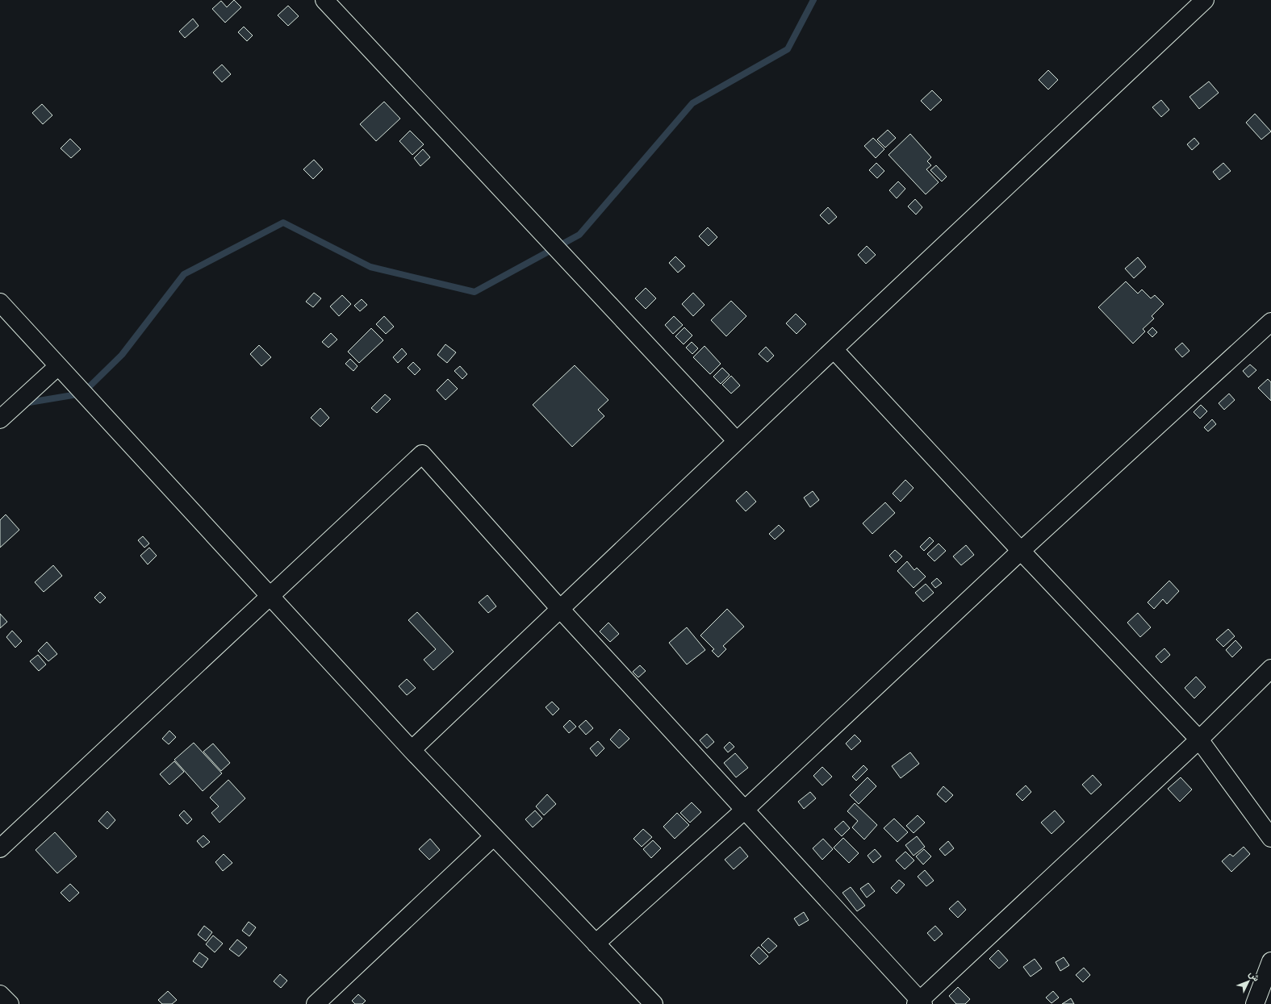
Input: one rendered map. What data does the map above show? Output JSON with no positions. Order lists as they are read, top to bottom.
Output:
{
  "north": "top right"
}
